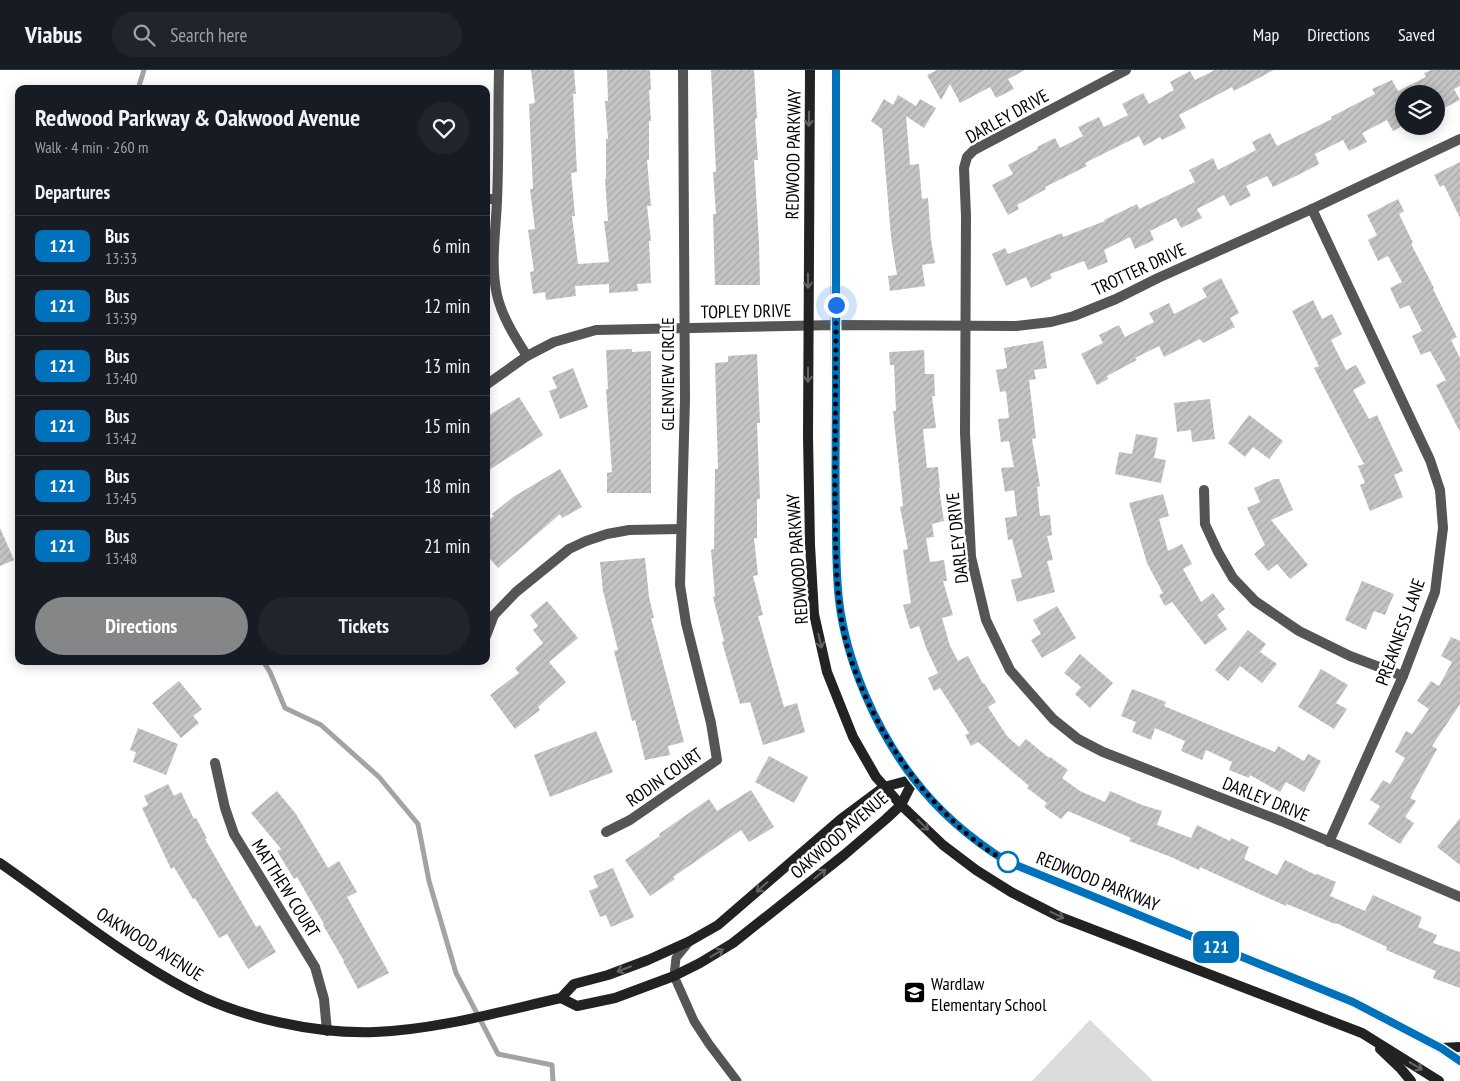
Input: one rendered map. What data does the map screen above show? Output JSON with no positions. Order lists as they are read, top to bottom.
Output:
{
  "streets": {
    "main road": ["REDWOOD PARKWAY", "OAKWOOD AVENUE"],
    "street": [
      "DARLEY DRIVE",
      "TROTTER DRIVE",
      "TOPLEY DRIVE",
      "GLENVIEW CIRCLE",
      "PREAKNESS LANE",
      "RODIN COURT",
      "MATTHEW COURT"
    ]
  },
  "crossings": [
    ["DARLEY DRIVE", "TROTTER DRIVE"],
    ["DARLEY DRIVE", "PREAKNESS LANE"],
    ["REDWOOD PARKWAY", "TROTTER DRIVE"],
    ["REDWOOD PARKWAY", "TOPLEY DRIVE"],
    ["REDWOOD PARKWAY", "OAKWOOD AVENUE"],
    ["TROTTER DRIVE", "TOPLEY DRIVE"],
    ["TROTTER DRIVE", "PREAKNESS LANE"],
    ["TOPLEY DRIVE", "GLENVIEW CIRCLE"],
    ["GLENVIEW CIRCLE", "RODIN COURT"],
    ["OAKWOOD AVENUE", "MATTHEW COURT"]
  ],
  "places": {
    "school or university": ["Wardlaw Elementary School"]
  },
  "lines": ["bus line 121"],
  "page": {
    "header": "Viabus",
    "search": "Search here",
    "nav": ["Map", "Directions", "Saved"],
    "on_map": "121",
    "heading": [
      ["Redwood Parkway & Oakwood Avenue", "Walk · 4 min · 260 m"],
      "Departures"
    ],
    "list": [
      {
        "mark": "121",
        "name": "Bus",
        "note": "13:33",
        "value": "6 min"
      },
      {
        "mark": "121",
        "name": "Bus",
        "note": "13:39",
        "value": "12 min"
      },
      {
        "mark": "121",
        "name": "Bus",
        "note": "13:40",
        "value": "13 min"
      },
      {
        "mark": "121",
        "name": "Bus",
        "note": "13:42",
        "value": "15 min"
      },
      {
        "mark": "121",
        "name": "Bus",
        "note": "13:45",
        "value": "18 min"
      },
      {
        "mark": "121",
        "name": "Bus",
        "note": "13:48",
        "value": "21 min"
      }
    ],
    "buttons": ["Directions", "Tickets"]
  }
}
